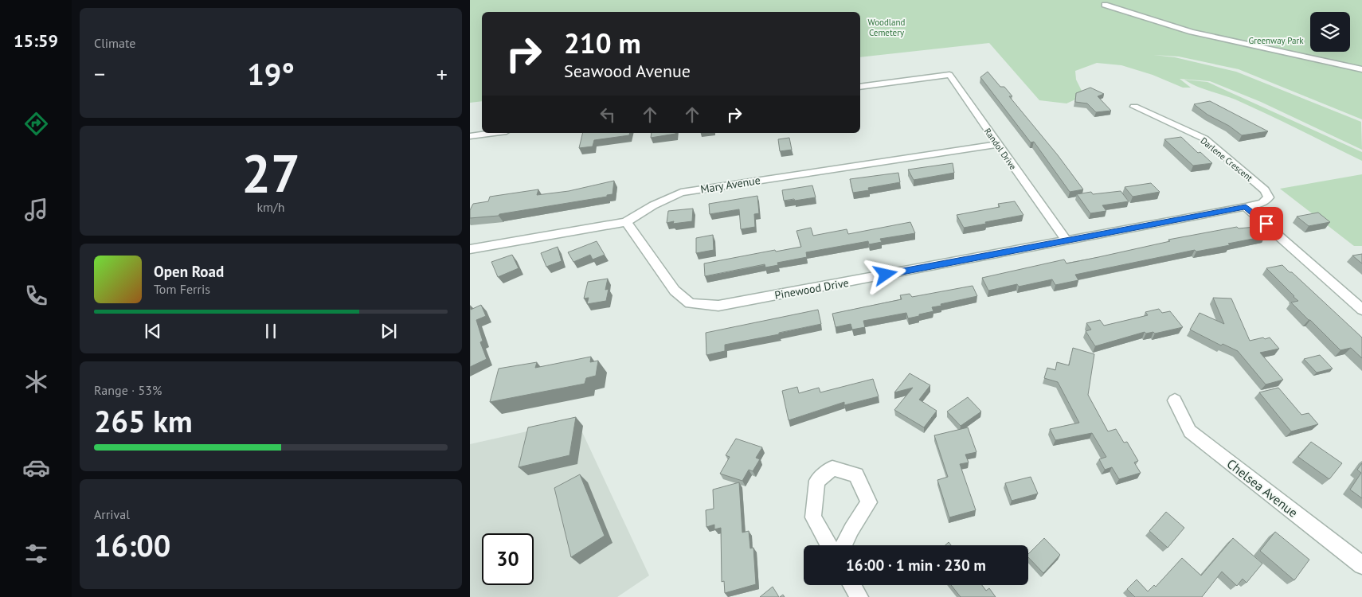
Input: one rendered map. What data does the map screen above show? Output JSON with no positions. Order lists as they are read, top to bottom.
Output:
{
  "streets": {
    "street": [
      "Randol Drive",
      "Darlene Crescent",
      "Mary Avenue",
      "Pinewood Drive",
      "Chelsea Avenue"
    ]
  },
  "crossings": [
    ["Randol Drive", "Mary Avenue"],
    ["Randol Drive", "Pinewood Drive"],
    ["Darlene Crescent", "Pinewood Drive"],
    ["Mary Avenue", "Pinewood Drive"]
  ],
  "parks": ["Woodland Cemetery", "Greenway Park"],
  "page": {
    "tabs": "15:59",
    "tile": [
      "Climate",
      ["27", "km/h"],
      ["Range · 53%", "265 km"],
      ["Arrival", "16:00"]
    ],
    "turn": ["210 m", "Seawood Avenue"],
    "heat": ["−", "19°", "+"],
    "song": ["Open Road", "Tom Ferris"],
    "limit": "30",
    "trip": "16:00 · 1 min · 230 m"
  }
}
